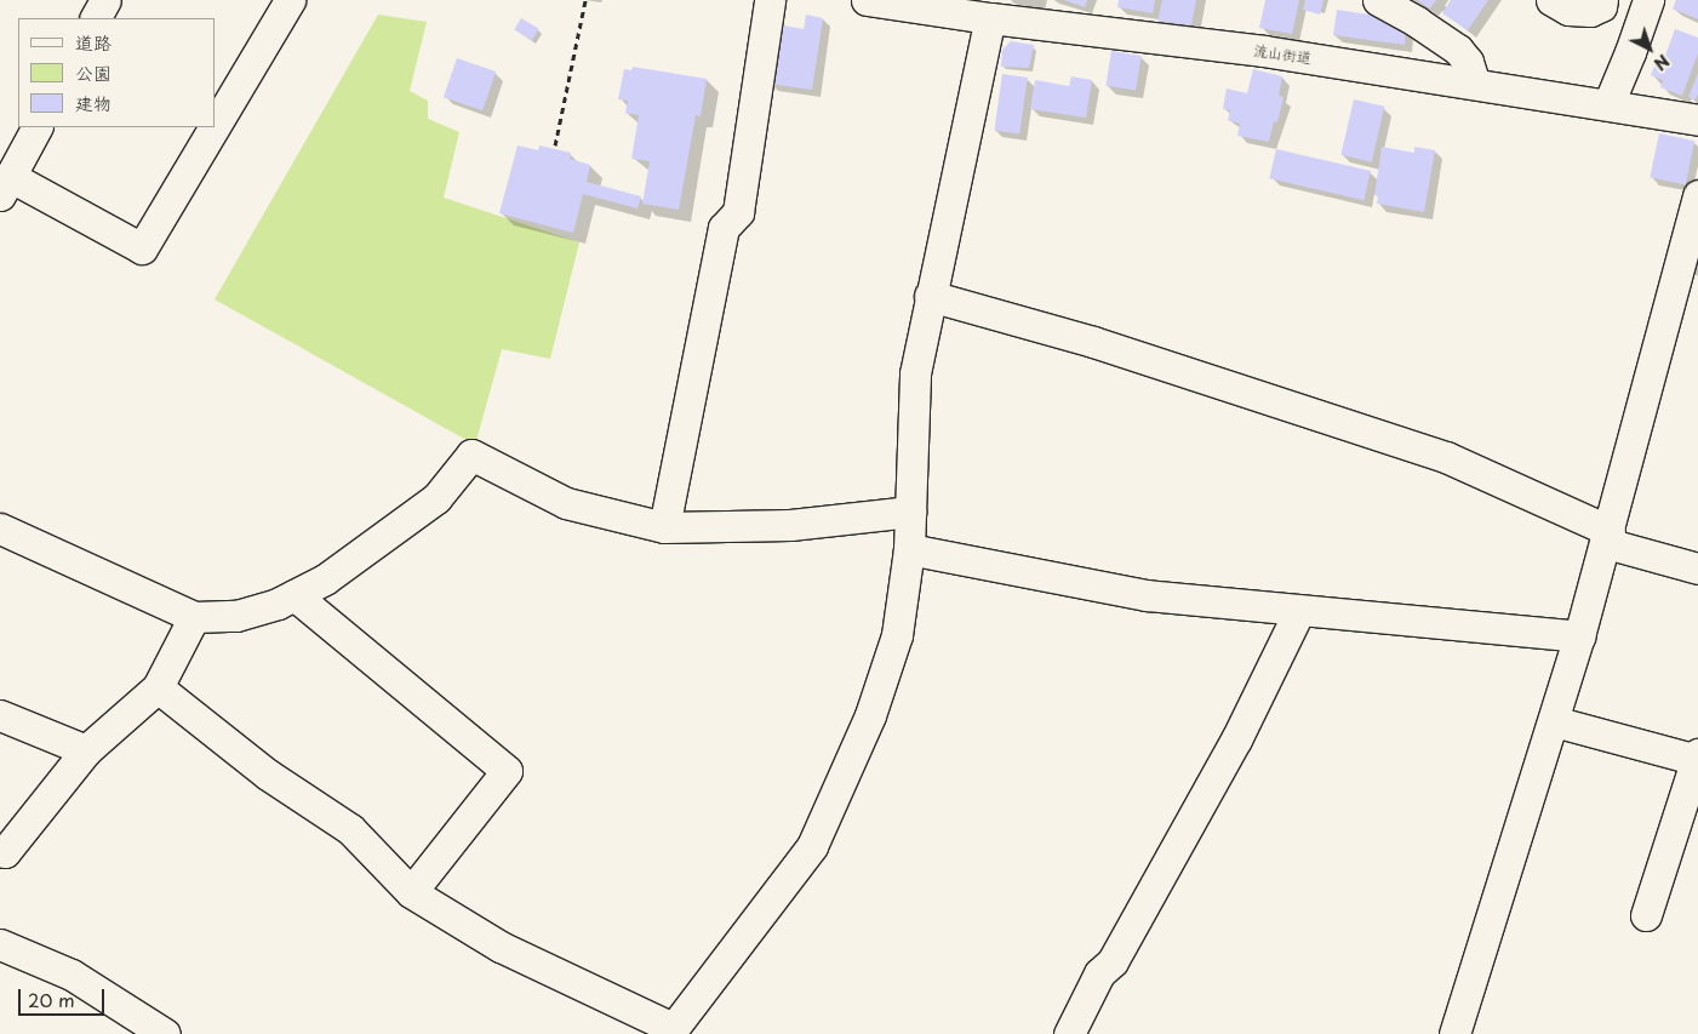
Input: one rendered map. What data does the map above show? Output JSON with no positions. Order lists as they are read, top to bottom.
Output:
{
  "streets": {
    "street": ["流山街道"]
  },
  "legend": ["道路", "公園", "建物"],
  "scale_bar": "20 m",
  "north": "bottom right"
}
